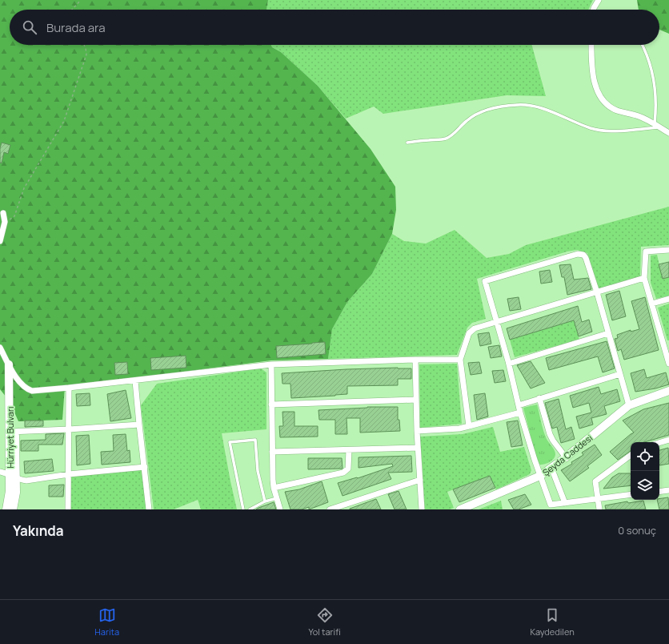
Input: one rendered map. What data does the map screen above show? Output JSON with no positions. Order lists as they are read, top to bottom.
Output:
{
  "streets": {
    "main road": ["Hürriyet Bulvarı", "Şeyda Caddesi"]
  },
  "page": {
    "search": "Burada ara",
    "heading": ["Yakında", "0 sonuç"],
    "nav": ["Harita", "Yol tarifi", "Kaydedilen"]
  }
}
